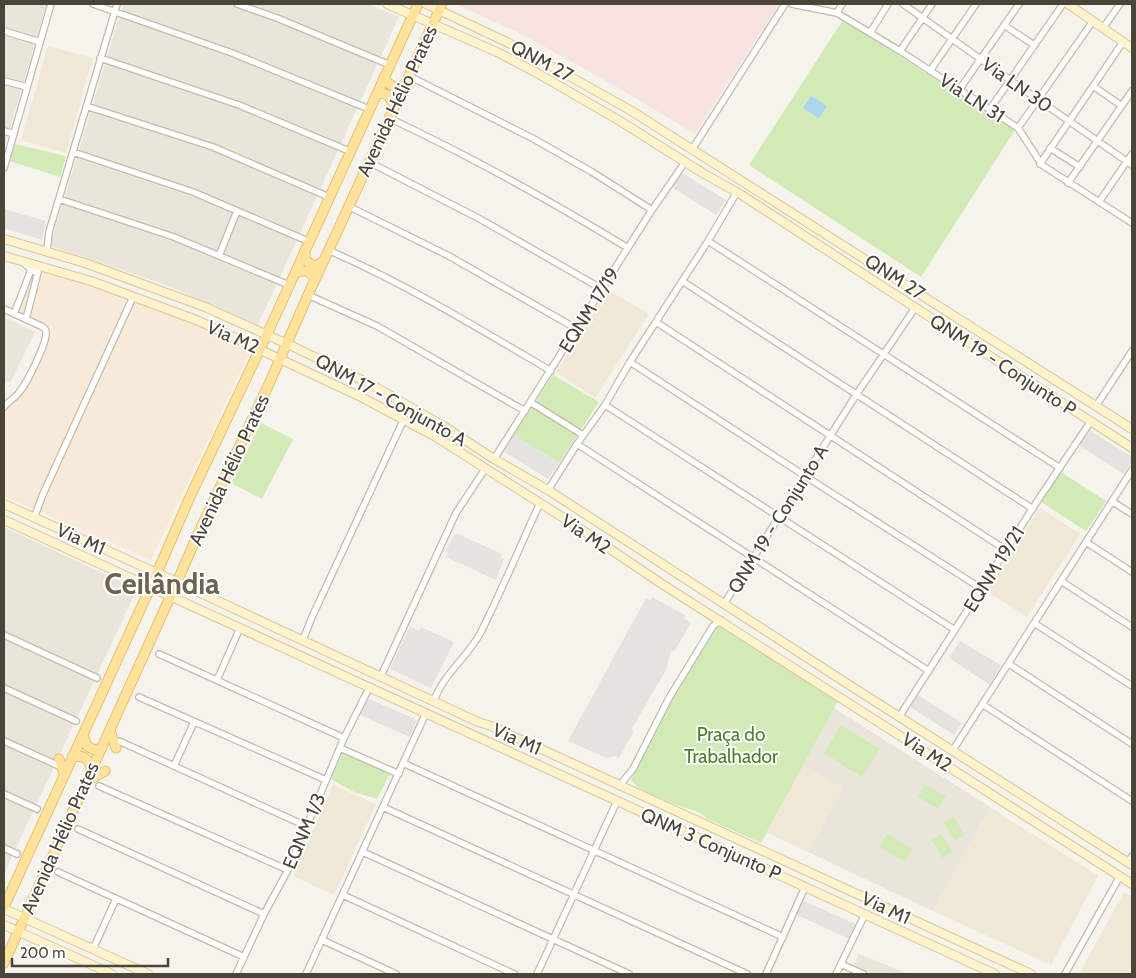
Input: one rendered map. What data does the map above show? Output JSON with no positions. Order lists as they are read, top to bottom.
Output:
{
  "streets": {
    "main road": [
      "QNM 27",
      "Avenida Hélio Prates",
      "Via M2",
      "QNM 19 - Conjunto P",
      "QNM 17 - Conjunto A",
      "QNM 19 - Conjunto A",
      "Via M1",
      "QNM 3 Conjunto P"
    ],
    "street": [
      "Via LN 30",
      "Via LN 31",
      "EQNM 17/19",
      "EQNM 19/21",
      "EQNM 1/3"
    ]
  },
  "crossings": [
    ["QNM 27", "Avenida Hélio Prates"],
    ["Avenida Hélio Prates", "Via M2"],
    ["Avenida Hélio Prates", "QNM 17 - Conjunto A"],
    ["Avenida Hélio Prates", "Via M1"],
    ["EQNM 17/19", "QNM 17 - Conjunto A"],
    ["Via M2", "QNM 17 - Conjunto A"],
    ["Via M2", "QNM 19 - Conjunto A"],
    ["Via M2", "EQNM 19/21"],
    ["QNM 19 - Conjunto P", "QNM 19 - Conjunto A"],
    ["QNM 19 - Conjunto P", "EQNM 19/21"],
    ["Via M1", "EQNM 1/3"],
    ["Via M1", "QNM 3 Conjunto P"]
  ],
  "districts": ["Ceilândia"],
  "parks": ["Praça do Trabalhador"],
  "scale_bar": "200 m"
}
